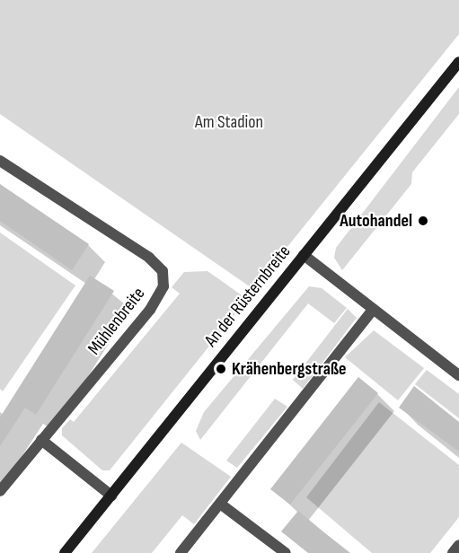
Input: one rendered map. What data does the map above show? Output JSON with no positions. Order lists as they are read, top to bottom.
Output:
{
  "streets": {
    "main road": ["An der Rüsternbreite"],
    "street": ["Mühlenbreite"]
  },
  "parks": ["Am Stadion"],
  "places": ["Autohandel", "Krähenbergstraße"]
}
